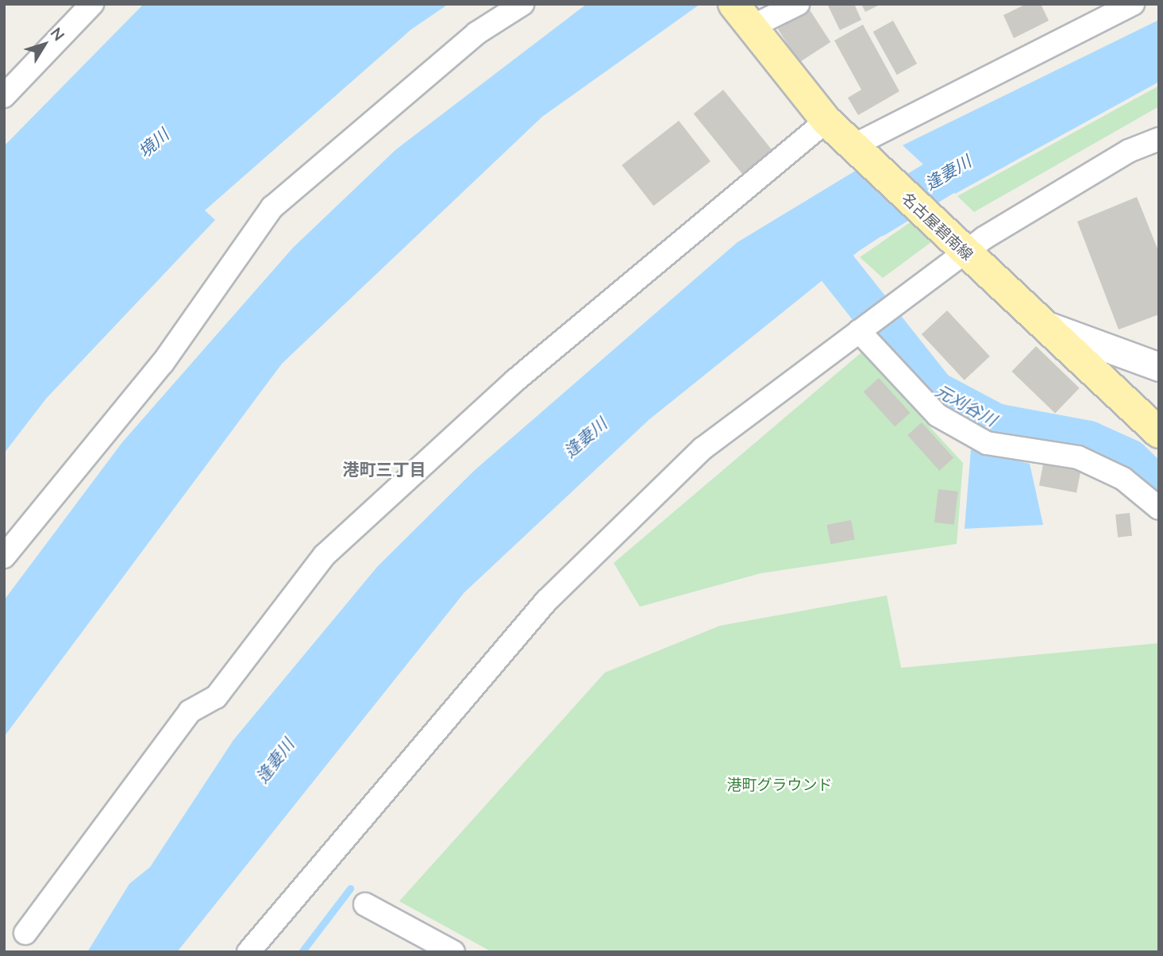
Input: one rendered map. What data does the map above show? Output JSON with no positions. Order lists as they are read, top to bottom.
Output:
{
  "streets": {
    "main road": ["名古屋碧南線"]
  },
  "districts": ["港町三丁目"],
  "water": ["境川", "逢妻川", "元刈谷川"],
  "parks": ["港町グラウンド"],
  "north": "top right"
}
